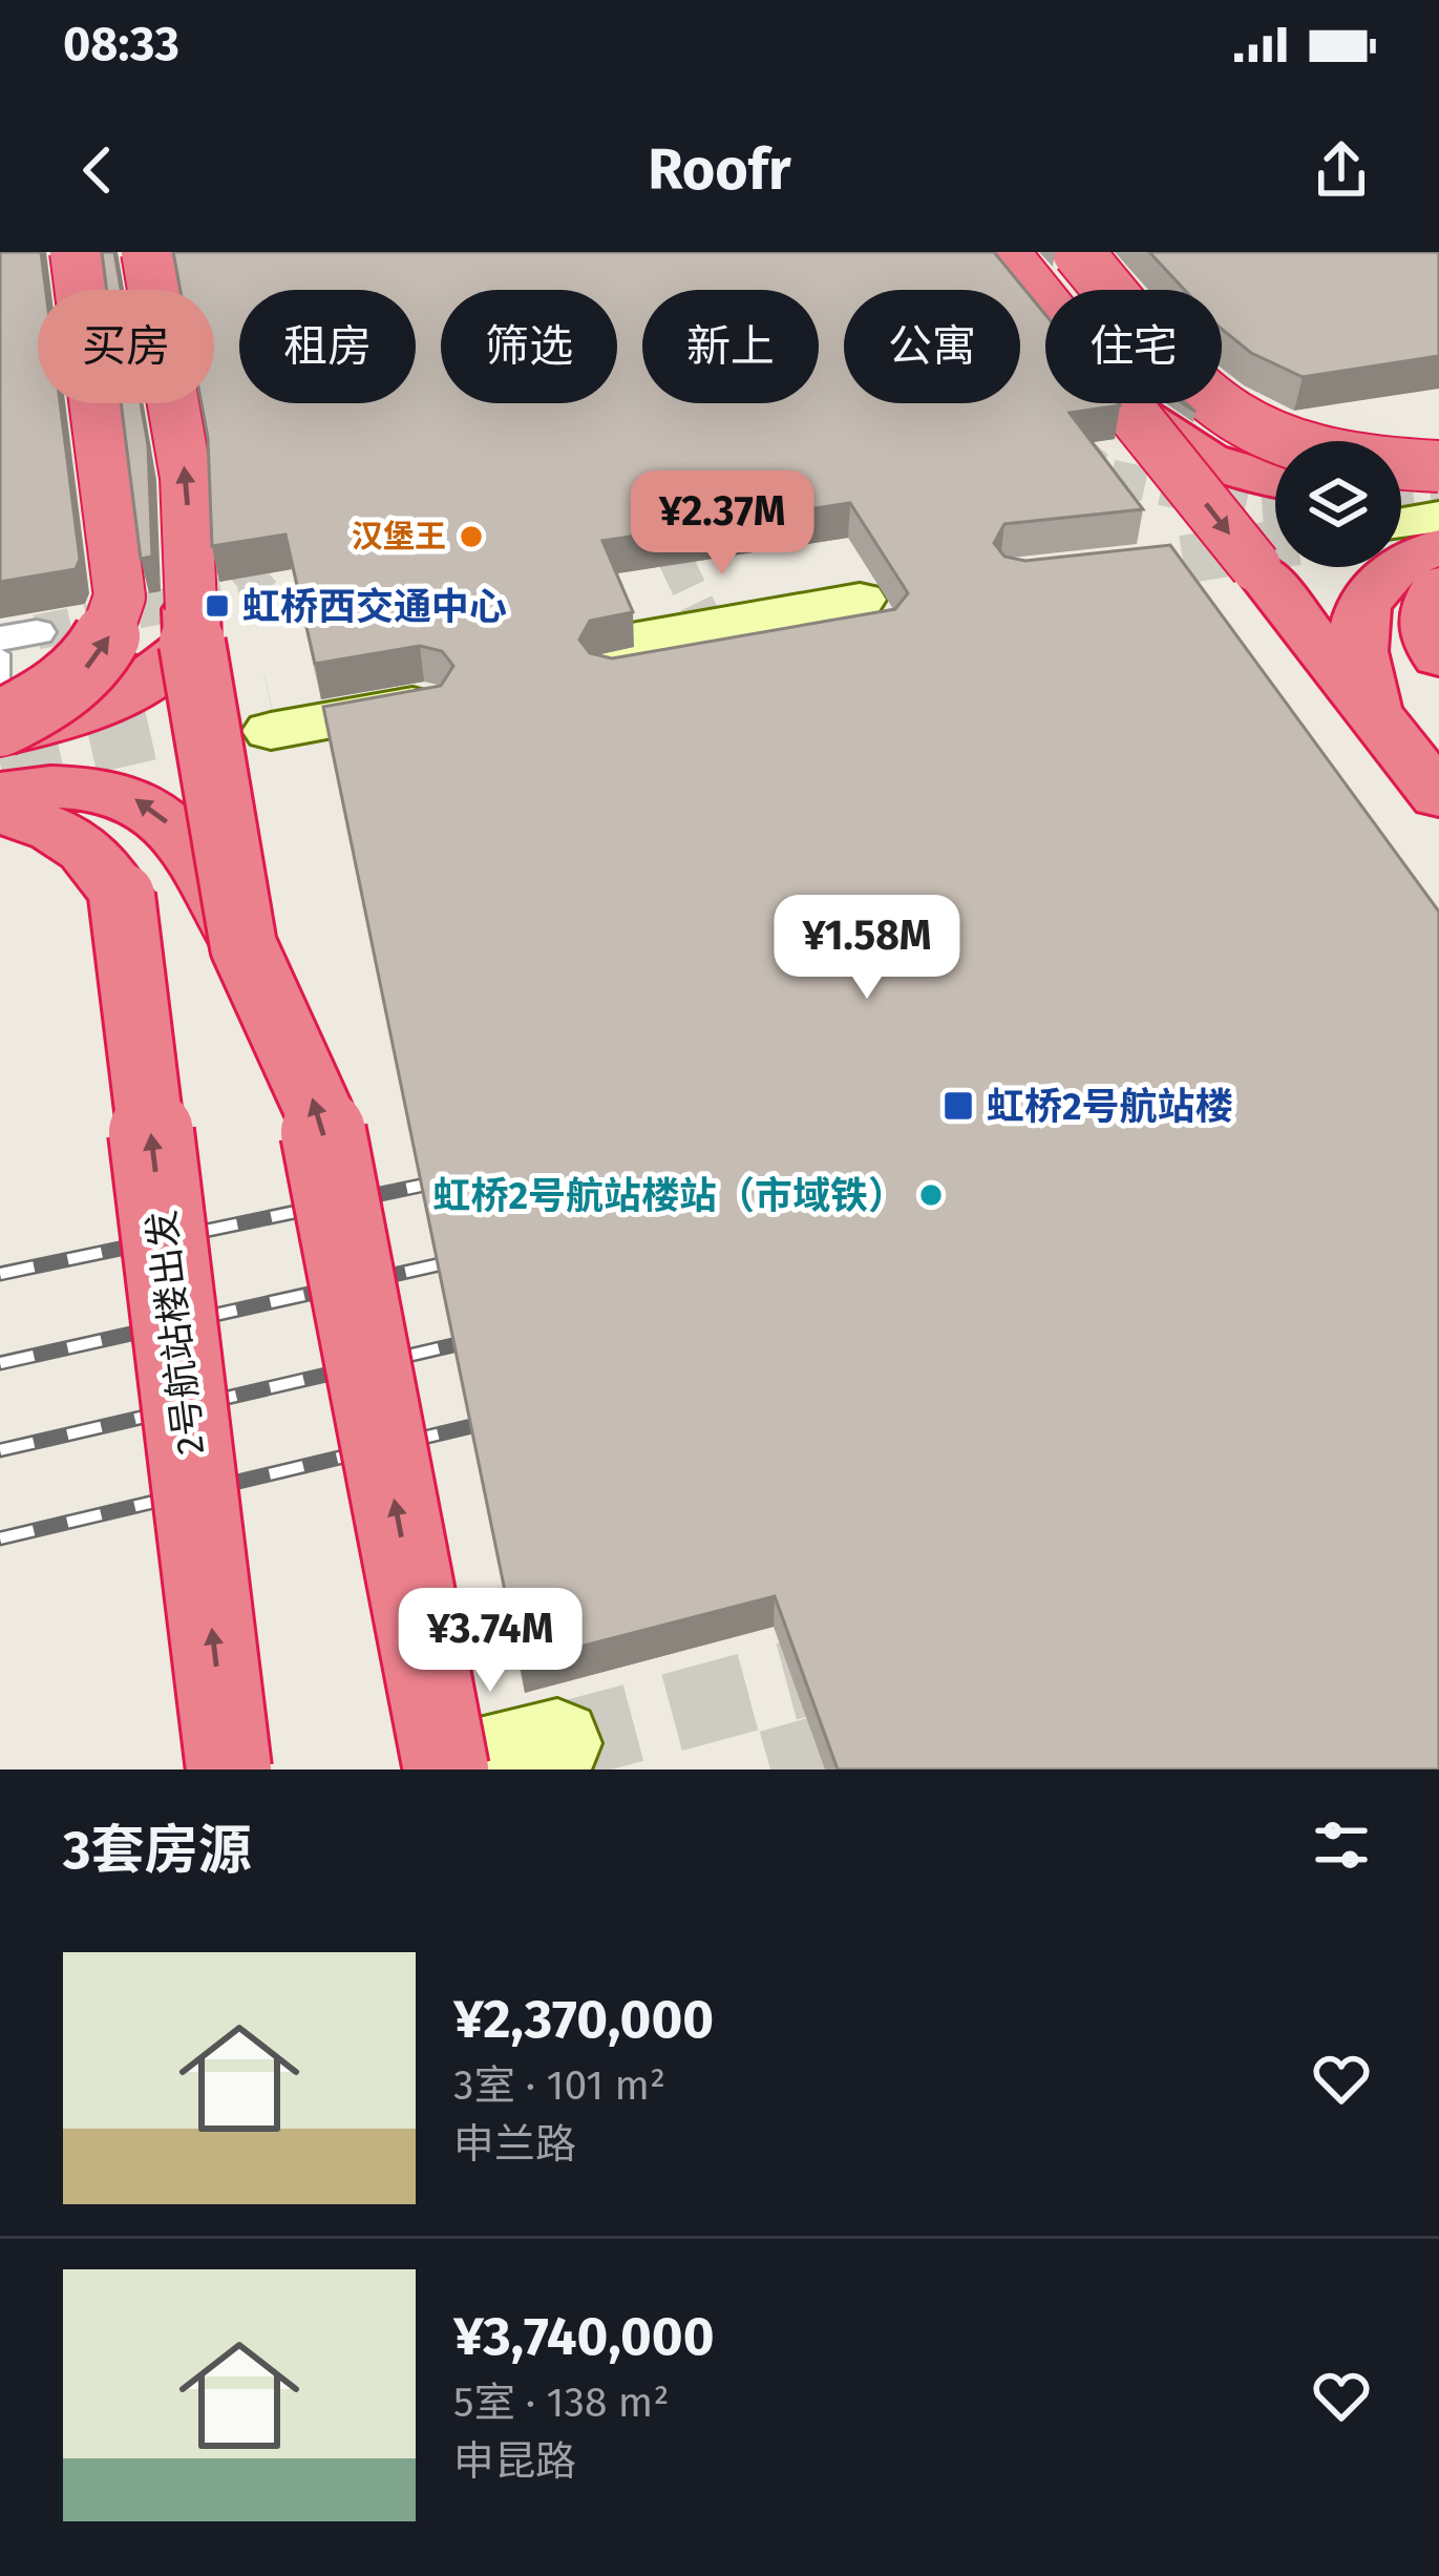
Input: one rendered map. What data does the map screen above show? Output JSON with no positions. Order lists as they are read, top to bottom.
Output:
{
  "streets": {
    "highway": ["2号航站楼出发"]
  },
  "places": {
    "other": ["汉堡王", "虹桥2号航站楼站（市域铁）"],
    "transit": ["虹桥西交通中心", "虹桥2号航站楼"]
  },
  "page": {
    "status": "08:33",
    "header": "Roofr",
    "chip": [
      "买房",
      "租房",
      "筛选",
      "新上",
      "公寓",
      "住宅"
    ],
    "price": ["¥2.37M", "¥1.58M", "¥3.74M"],
    "heading": "3套房源",
    "list": [
      {
        "name": "¥2,370,000",
        "note": "3室 · 101 m² · 申兰路"
      },
      {
        "name": "¥3,740,000",
        "note": "5室 · 138 m² · 申昆路"
      }
    ]
  }
}
